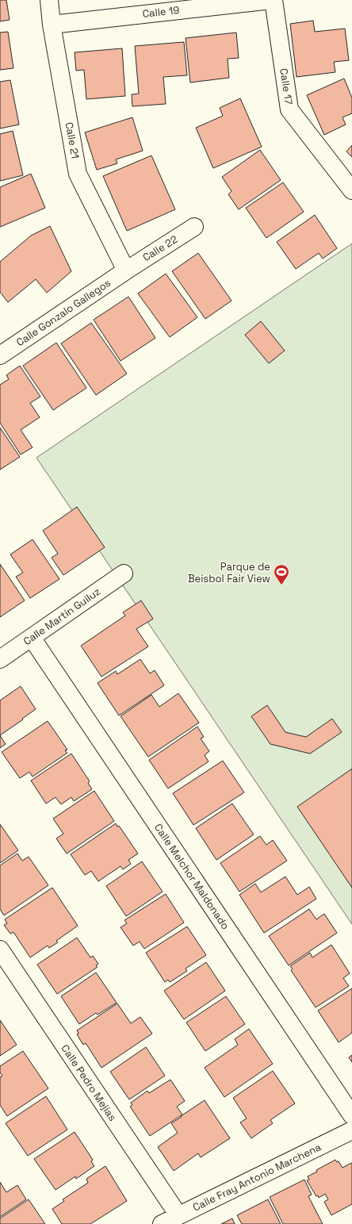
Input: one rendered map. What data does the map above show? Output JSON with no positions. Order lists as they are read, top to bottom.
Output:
{
  "streets": {
    "street": [
      "Calle 19",
      "Calle 17",
      "Calle 21",
      "Calle 22",
      "Calle Gonzalo Gallegos",
      "Calle Martín Guiluz",
      "Calle Melchor Maldonado",
      "Calle Pedro Mejías",
      "Calle Fray Antonio Marchena"
    ]
  },
  "crossings": [
    ["Calle 19", "Calle 21"],
    ["Calle 21", "Calle 22"],
    ["Calle 21", "Calle Gonzalo Gallegos"],
    ["Calle 22", "Calle Gonzalo Gallegos"],
    ["Calle Martín Guiluz", "Calle Melchor Maldonado"],
    ["Calle Pedro Mejías", "Calle Fray Antonio Marchena"]
  ],
  "places": {
    "sports": ["Parque de Beisbol Fair View"]
  }
}
